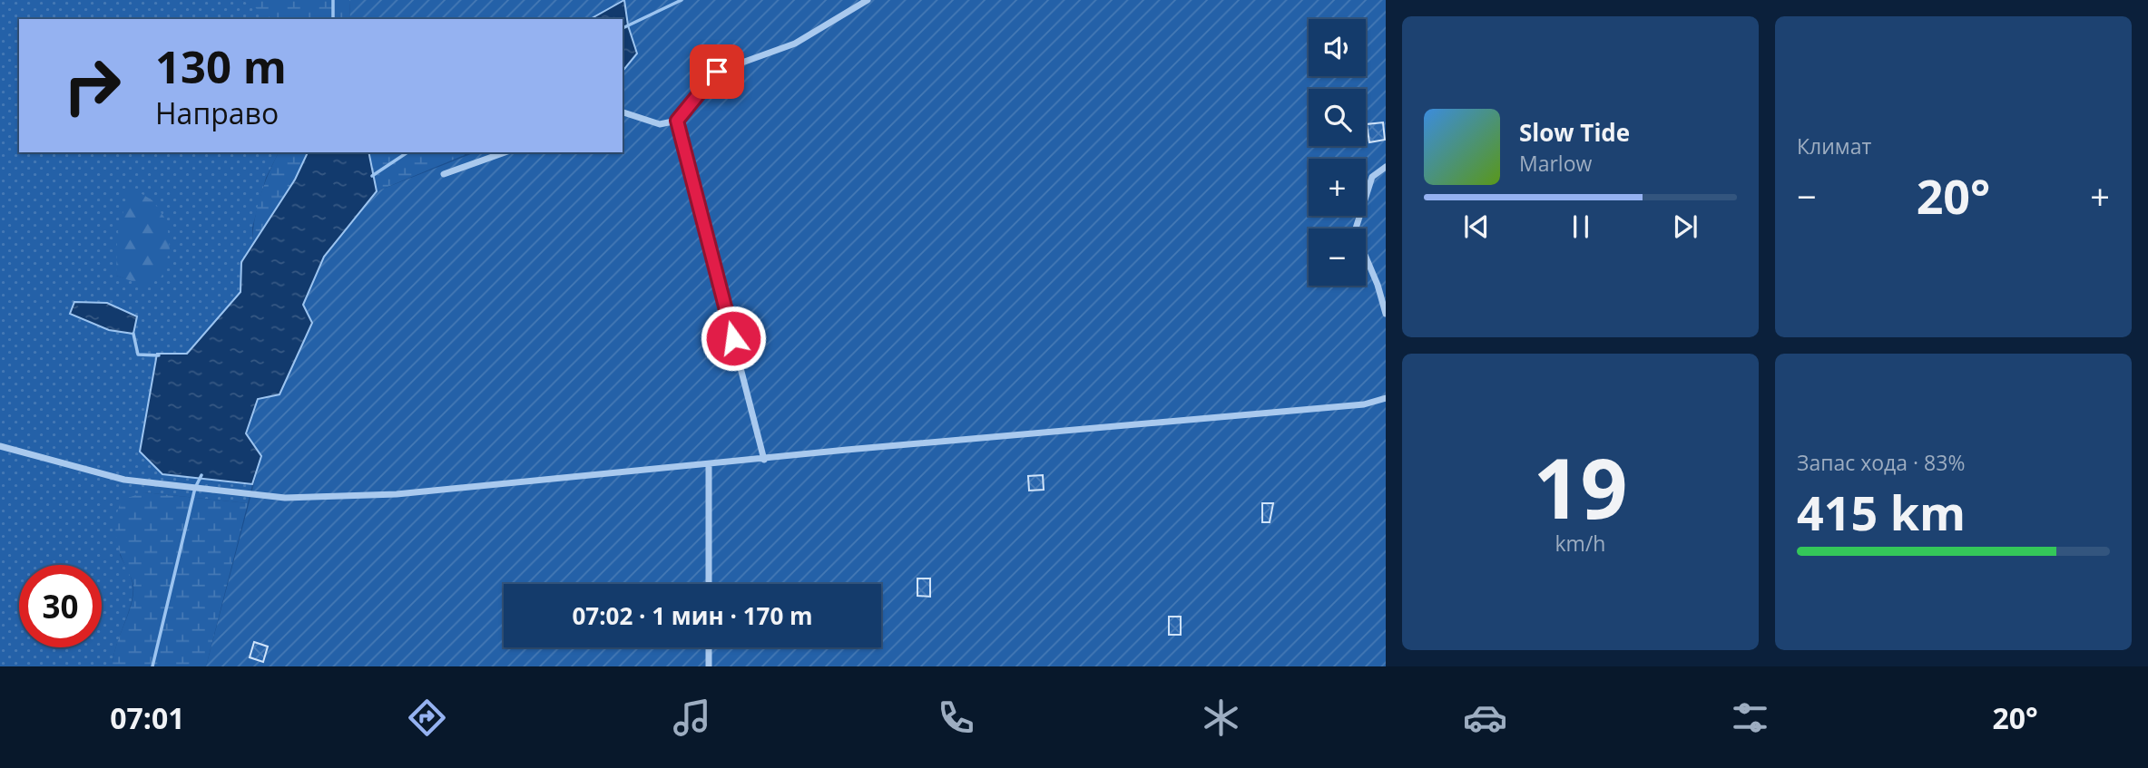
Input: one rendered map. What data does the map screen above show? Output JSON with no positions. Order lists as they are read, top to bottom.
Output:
{
  "page": {
    "tile": [
      "Климат",
      ["19", "km/h"],
      ["Запас хода · 83%", "415 km"]
    ],
    "map_buttons": ["+", "−"],
    "turn": ["130 m", "Направо"],
    "song": ["Slow Tide", "Marlow"],
    "heat": ["−", "20°", "+"],
    "limit": "30",
    "trip": "07:02 · 1 мин · 170 m",
    "tabs": ["07:01", "20°"]
  }
}
